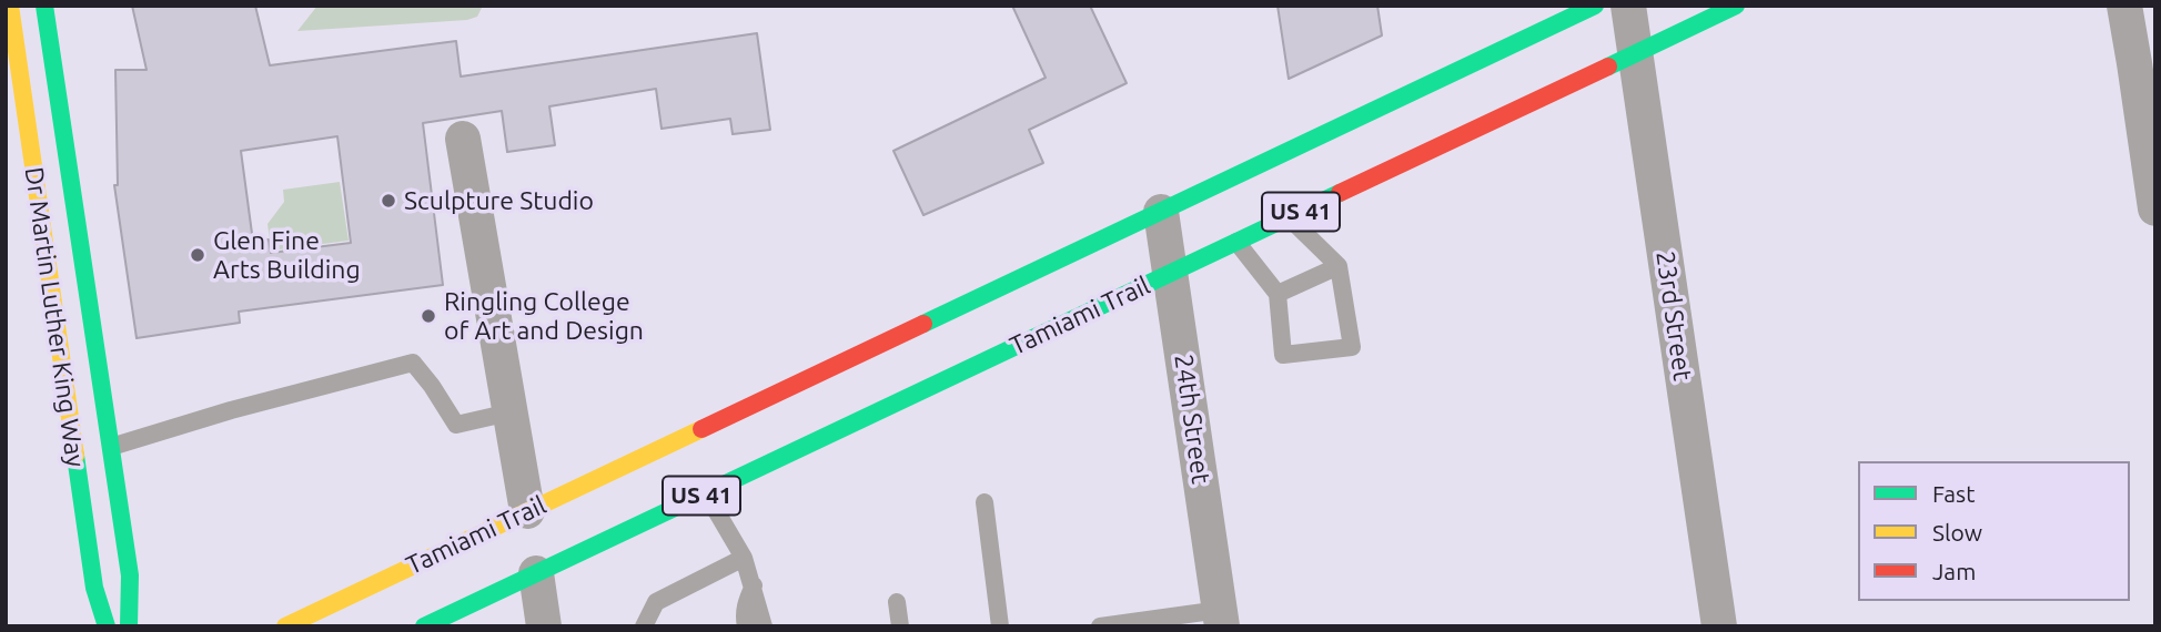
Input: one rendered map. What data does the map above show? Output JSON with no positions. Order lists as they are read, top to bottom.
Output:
{
  "streets": {
    "main road": ["US 41", "Tamiami Trail", "Dr Martin Luther King Way"],
    "street": ["23rd Street", "24th Street"]
  },
  "crossings": [
    ["Tamiami Trail", "23rd Street"],
    ["Tamiami Trail", "24th Street"]
  ],
  "places": ["Sculpture Studio", "Glen Fine Arts Building", "Ringling College of Art and Design"],
  "legend": ["Fast", "Slow", "Jam"]
}
